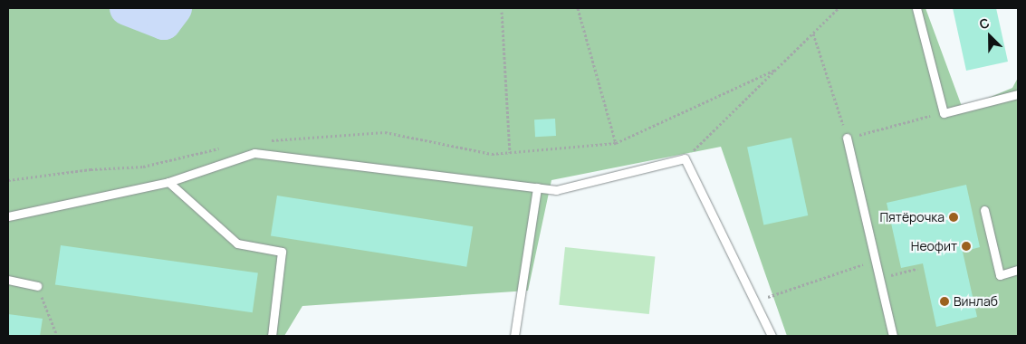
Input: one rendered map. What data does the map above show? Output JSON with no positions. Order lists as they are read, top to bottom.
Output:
{
  "places": ["Пятёрочка", "Неофит", "Винлаб"],
  "north": "top left"
}
